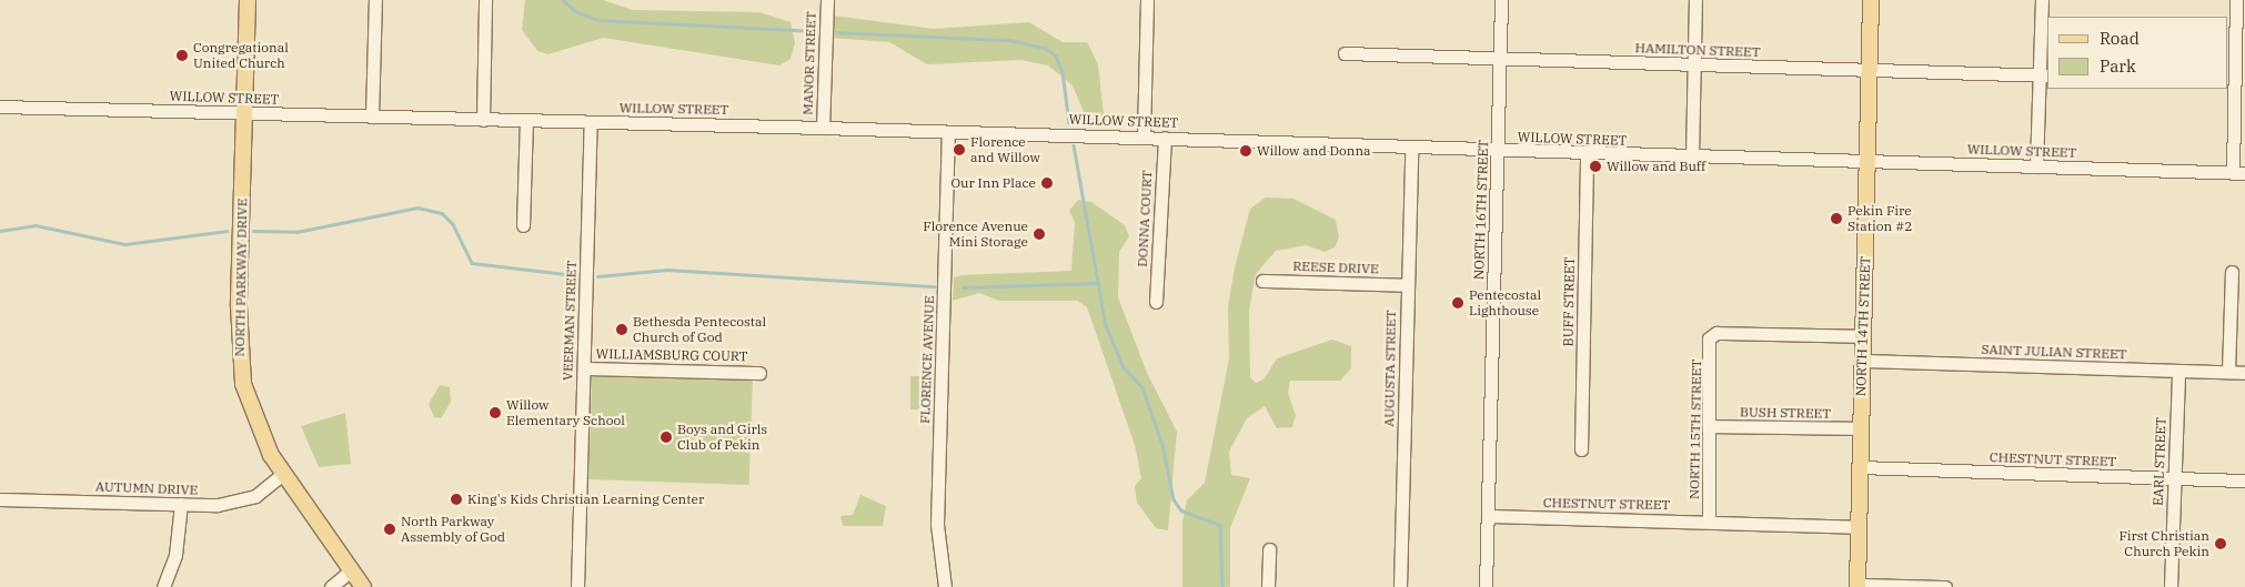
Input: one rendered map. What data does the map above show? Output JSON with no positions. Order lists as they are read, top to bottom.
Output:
{
  "streets": {
    "main road": ["NORTH PARKWAY DRIVE", "NORTH 14TH STREET"],
    "street": [
      "HAMILTON STREET",
      "MANOR STREET",
      "WILLOW STREET",
      "NORTH 16TH STREET",
      "DONNA COURT",
      "REESE DRIVE",
      "BUFF STREET",
      "VEERMAN STREET",
      "SAINT JULIAN STREET",
      "WILLIAMSBURG COURT",
      "FLORENCE AVENUE",
      "AUGUSTA STREET",
      "BUSH STREET",
      "NORTH 15TH STREET",
      "CHESTNUT STREET",
      "EARL STREET",
      "AUTUMN DRIVE"
    ]
  },
  "crossings": [
    ["HAMILTON STREET", "NORTH 16TH STREET"],
    ["HAMILTON STREET", "NORTH 14TH STREET"],
    ["MANOR STREET", "WILLOW STREET"],
    ["WILLOW STREET", "NORTH 16TH STREET"],
    ["WILLOW STREET", "DONNA COURT"],
    ["WILLOW STREET", "NORTH PARKWAY DRIVE"],
    ["WILLOW STREET", "BUFF STREET"],
    ["WILLOW STREET", "VEERMAN STREET"],
    ["WILLOW STREET", "NORTH 14TH STREET"],
    ["WILLOW STREET", "FLORENCE AVENUE"],
    ["WILLOW STREET", "AUGUSTA STREET"],
    ["NORTH 16TH STREET", "CHESTNUT STREET"],
    ["REESE DRIVE", "AUGUSTA STREET"],
    ["NORTH PARKWAY DRIVE", "AUTUMN DRIVE"],
    ["VEERMAN STREET", "WILLIAMSBURG COURT"],
    ["NORTH 14TH STREET", "SAINT JULIAN STREET"],
    ["NORTH 14TH STREET", "BUSH STREET"],
    ["NORTH 14TH STREET", "NORTH 15TH STREET"],
    ["NORTH 14TH STREET", "CHESTNUT STREET"],
    ["SAINT JULIAN STREET", "EARL STREET"],
    ["BUSH STREET", "NORTH 15TH STREET"],
    ["NORTH 15TH STREET", "CHESTNUT STREET"],
    ["CHESTNUT STREET", "EARL STREET"]
  ],
  "places": [
    "Congregational United Church",
    "Florence and Willow",
    "Willow and Donna",
    "Willow and Buff",
    "Our Inn Place",
    "Pekin Fire Station #2",
    "Florence Avenue Mini Storage",
    "Pentecostal Lighthouse",
    "Bethesda Pentecostal Church of God",
    "Willow Elementary School",
    "Boys and Girls Club of Pekin",
    "King's Kids Christian Learning Center",
    "North Parkway Assembly of God",
    "First Christian Church Pekin"
  ],
  "legend": ["Road", "Park"]
}
